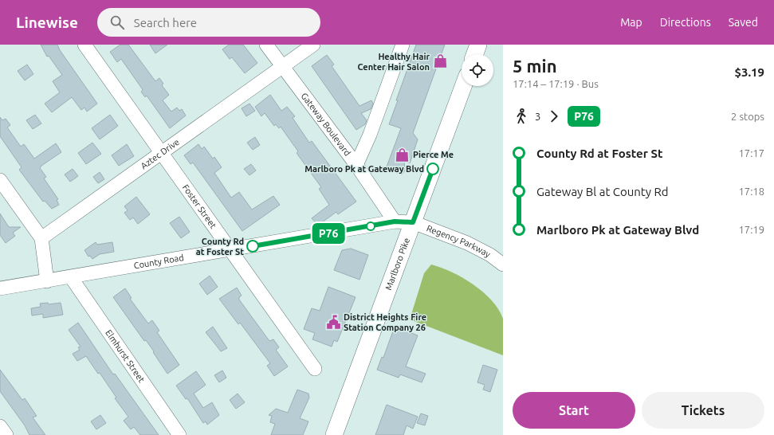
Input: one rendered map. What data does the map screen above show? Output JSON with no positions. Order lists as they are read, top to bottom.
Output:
{
  "streets": {
    "main road": ["Marlboro Pike"],
    "street": [
      "Gateway Boulevard",
      "Aztec Drive",
      "Foster Street",
      "Regency Parkway",
      "County Road",
      "Elmhurst Street"
    ]
  },
  "crossings": [
    ["Gateway Boulevard", "Aztec Drive"],
    ["Gateway Boulevard", "County Road"],
    ["Aztec Drive", "Foster Street"],
    ["Foster Street", "County Road"],
    ["Regency Parkway", "County Road"],
    ["Regency Parkway", "Marlboro Pike"],
    ["County Road", "Marlboro Pike"],
    ["County Road", "Elmhurst Street"]
  ],
  "places": {
    "shop": ["Healthy Hair Center Hair Salon", "Pierce Me"],
    "other": ["Marlboro Pk at Gateway Blvd", "County Rd at Foster St"],
    "public building": ["District Heights Fire Station Company 26"]
  },
  "lines": ["bus line P76"],
  "page": {
    "header": "Linewise",
    "search": "Search here",
    "nav": ["Map", "Directions", "Saved"],
    "on_map": "P76",
    "heading": ["5 min", "17:14 – 17:19 · Bus", "$3.19"],
    "legs": ["3", "P76", "2 stops"],
    "list": [
      {
        "name": "County Rd at Foster St",
        "value": "17:17"
      },
      {
        "name": "Gateway Bl at County Rd",
        "value": "17:18"
      },
      {
        "name": "Marlboro Pk at Gateway Blvd",
        "value": "17:19"
      }
    ],
    "buttons": ["Start", "Tickets"]
  }
}
